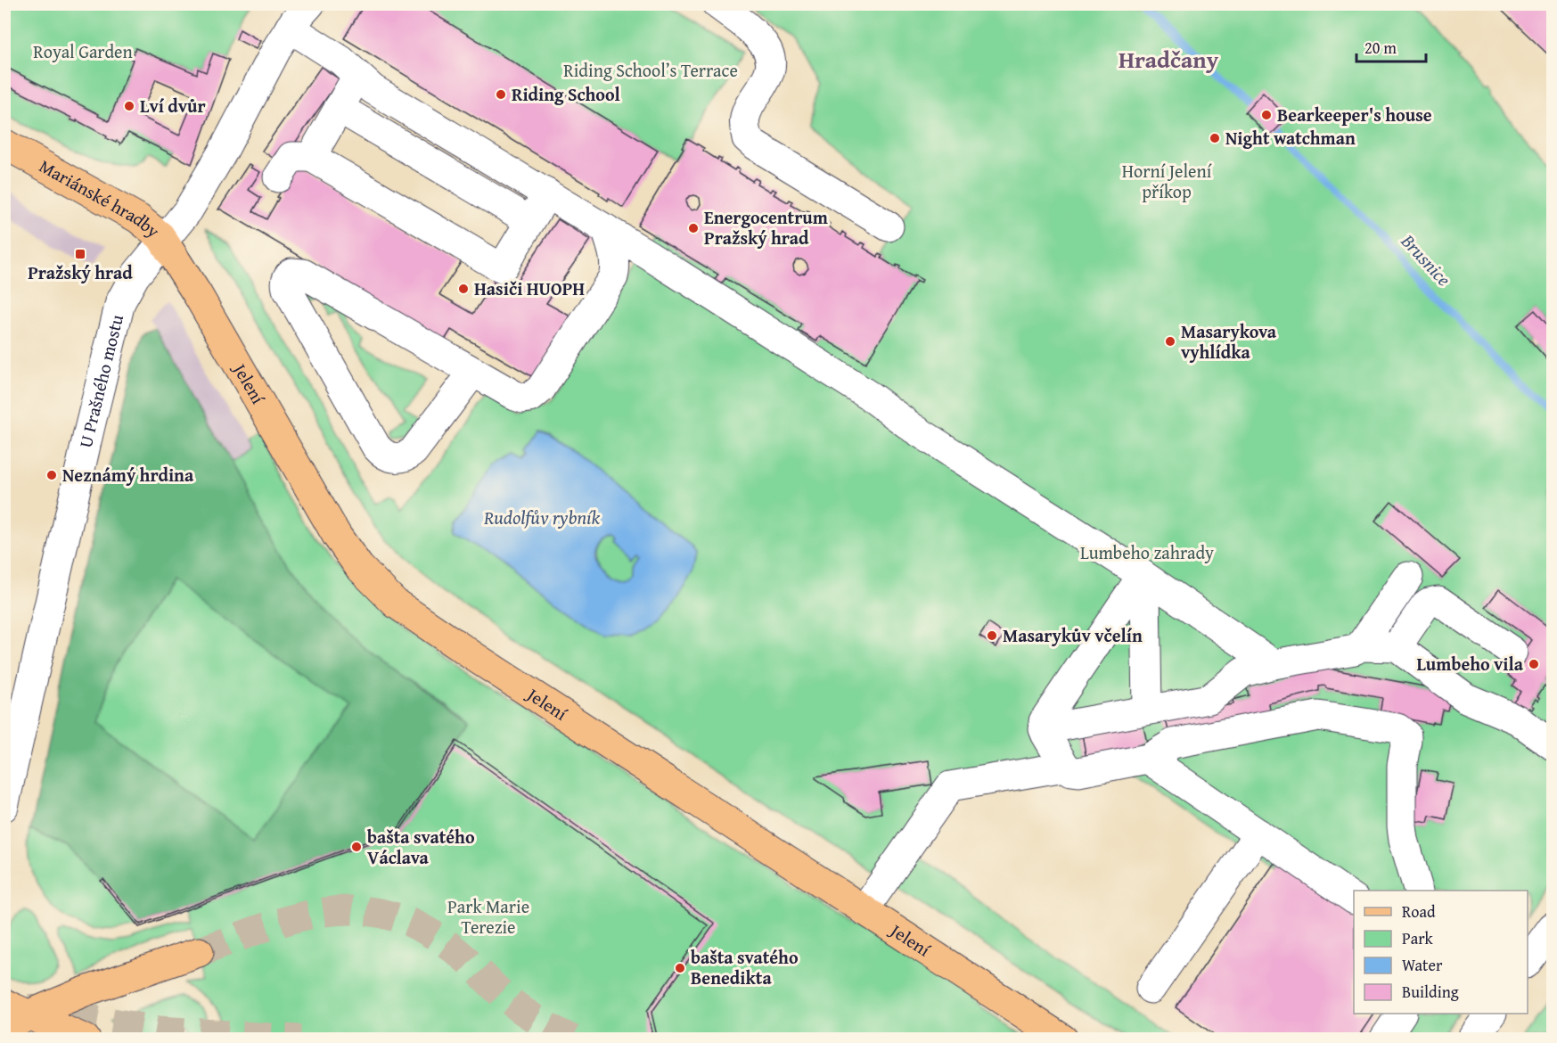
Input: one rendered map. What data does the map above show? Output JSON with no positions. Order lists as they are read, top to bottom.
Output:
{
  "streets": {
    "main road": ["Mariánské hradby", "Jelení"],
    "street": ["U Prašného mostu"]
  },
  "crossings": [
    ["Mariánské hradby", "U Prašného mostu"],
    ["Mariánské hradby", "Jelení"],
    ["U Prašného mostu", "Jelení"]
  ],
  "districts": ["Hradčany"],
  "water": ["Brusnice", "Rudolfův rybník"],
  "parks": [
    "Royal Garden",
    "Riding School’s Terrace",
    "Horní Jelení příkop",
    "Lumbeho zahrady",
    "Park Marie Terezie"
  ],
  "places": {
    "other": [
      "Riding School",
      "Lví dvůr",
      "Bearkeeper's house",
      "Night watchman",
      "Energocentrum Pražský hrad",
      "Hasiči HUOPH",
      "Masarykova vyhlídka",
      "Neznámý hrdina",
      "Masarykův včelín",
      "Lumbeho vila",
      "bašta svatého Václava",
      "bašta svatého Benedikta"
    ],
    "transit": ["Pražský hrad"]
  },
  "legend": [
    "Road",
    "Park",
    "Water",
    "Building"
  ],
  "scale_bar": "20 m"
}
